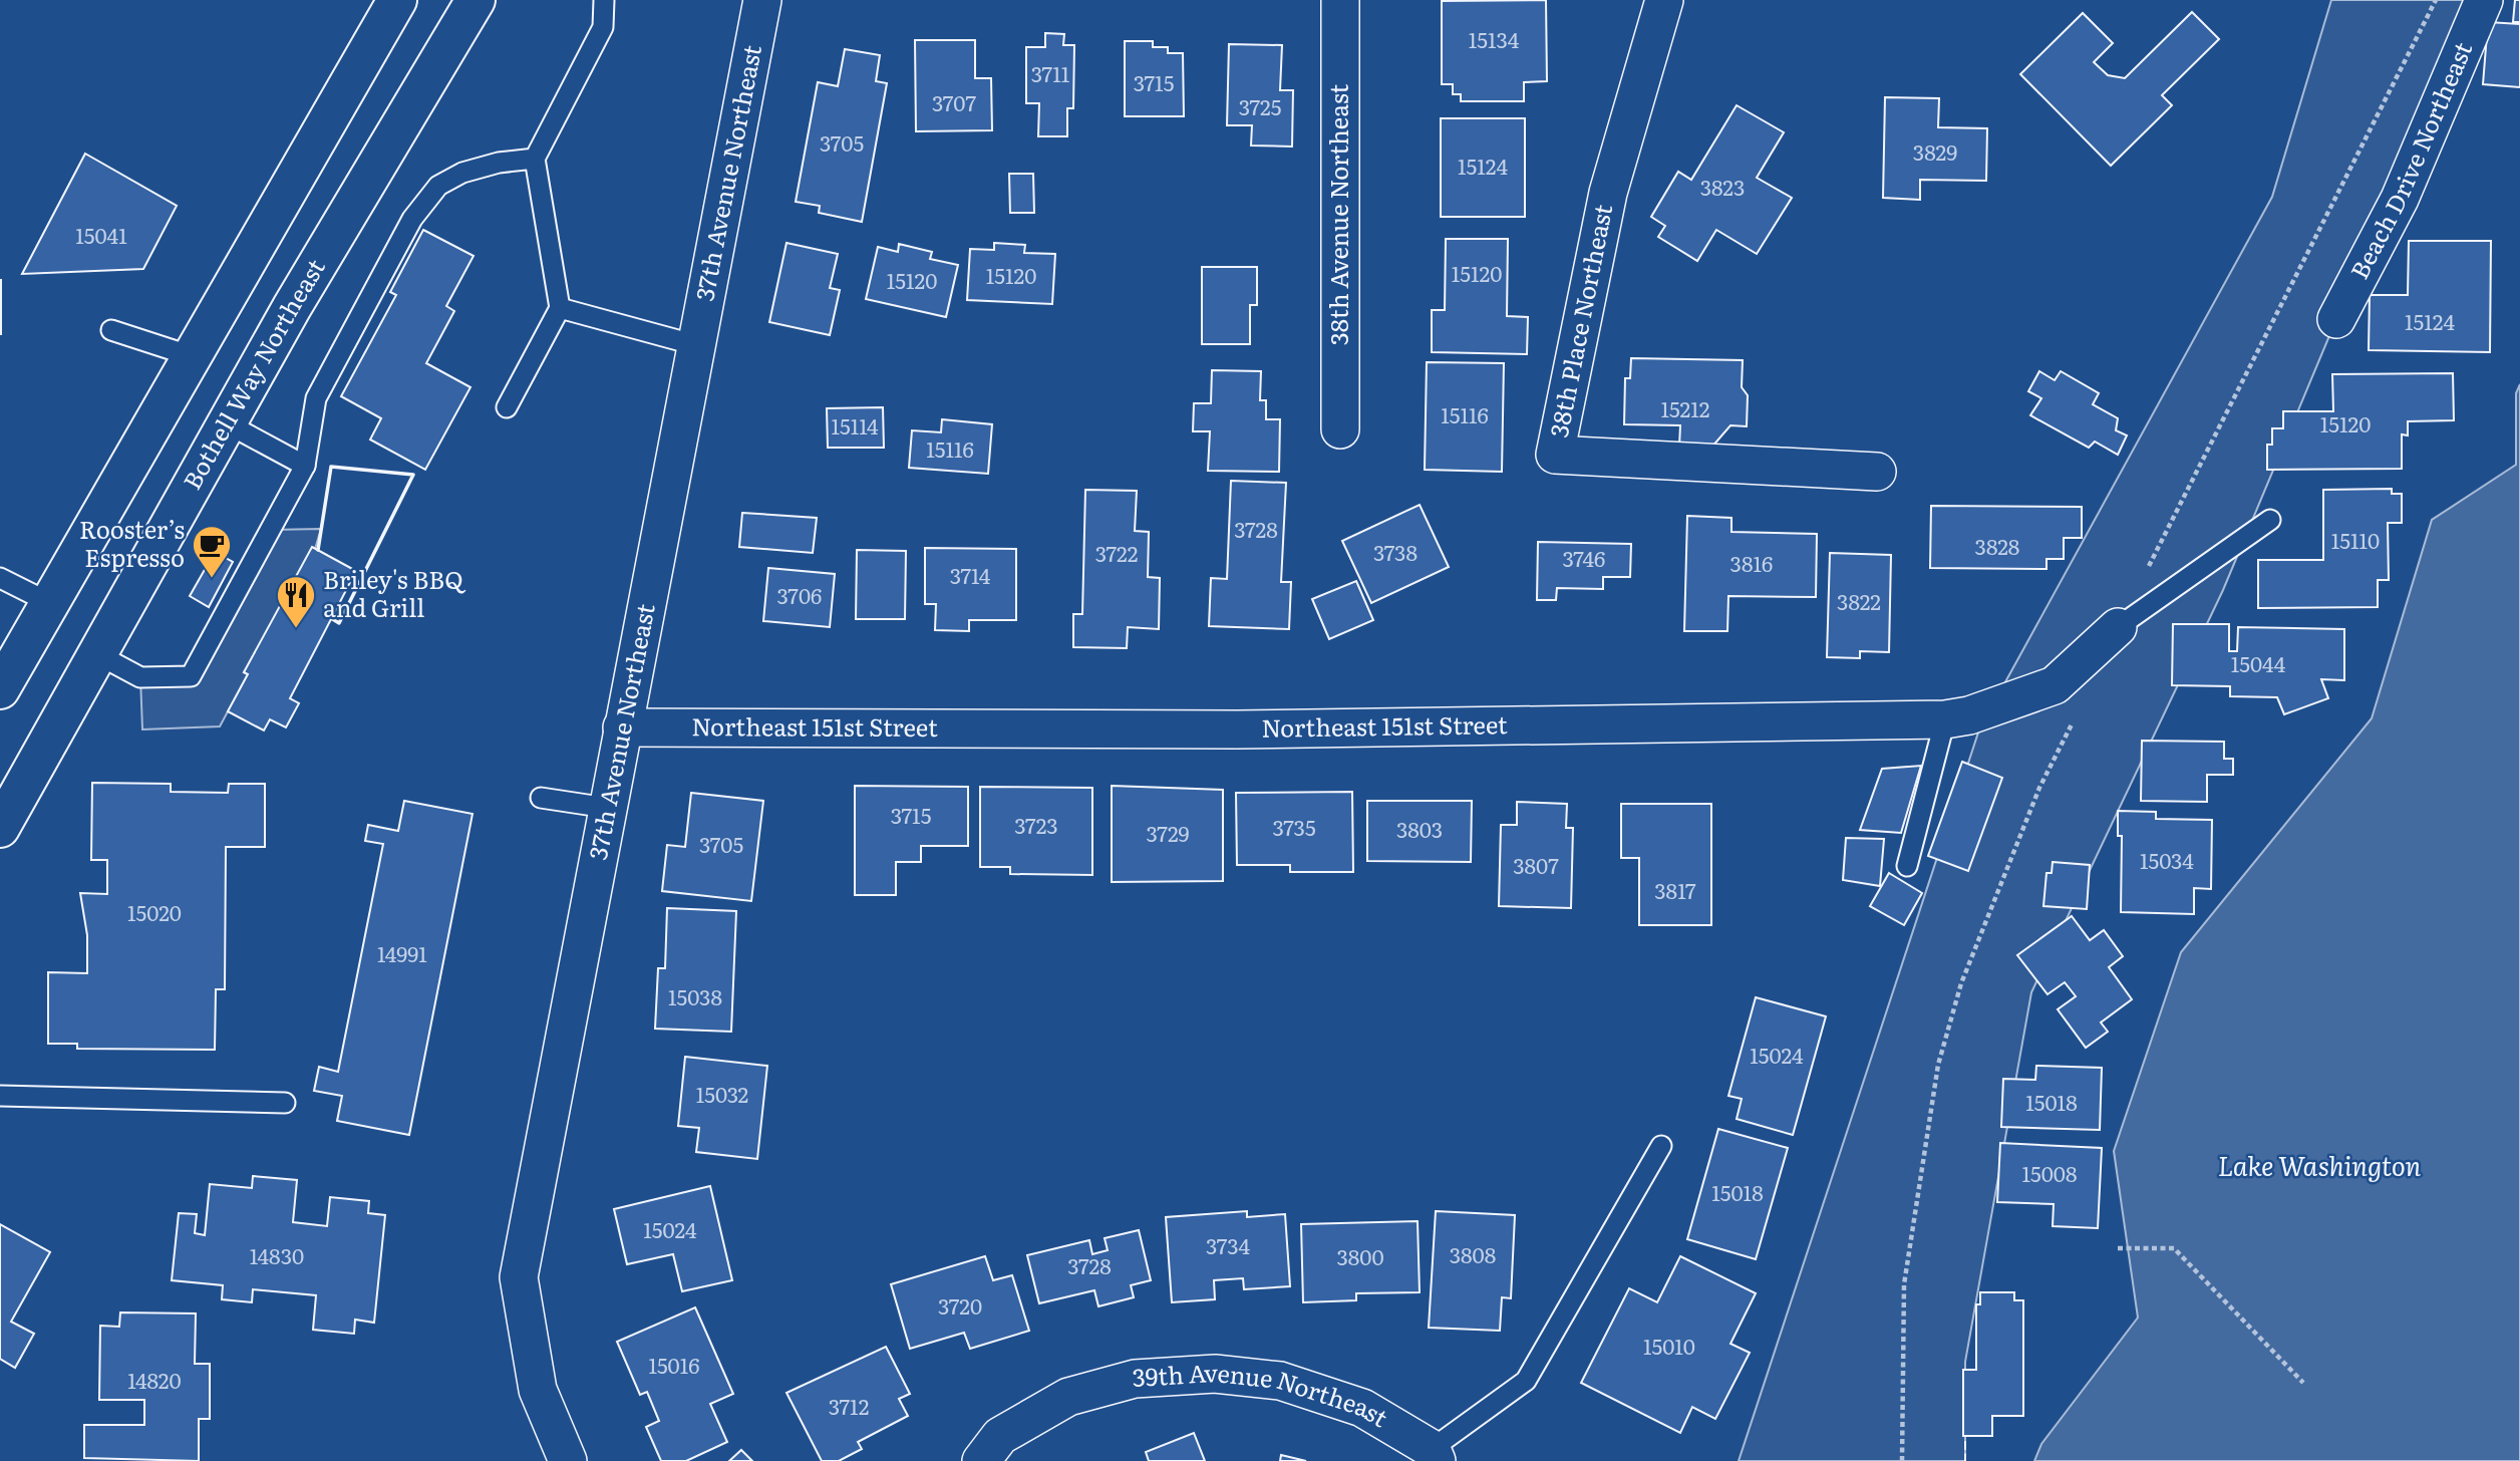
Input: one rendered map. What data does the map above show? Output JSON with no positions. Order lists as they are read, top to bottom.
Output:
{
  "streets": {
    "main road": ["Bothell Way Northeast"],
    "street": [
      "Beach Drive Northeast",
      "37th Avenue Northeast",
      "38th Avenue Northeast",
      "38th Place Northeast",
      "Northeast 151st Street",
      "39th Avenue Northeast"
    ]
  },
  "crossings": [
    ["37th Avenue Northeast", "Northeast 151st Street"]
  ],
  "water": ["Lake Washington"],
  "places": {
    "cafe": ["Rooster’s Espresso"],
    "restaurant": ["Briley's BBQ and Grill"]
  },
  "house_numbers": [
    "15134",
    "3711",
    "3715",
    "3707",
    "3725",
    "3705",
    "3829",
    "15124",
    "3823",
    "15041",
    "15120",
    "15120",
    "15120",
    "15124",
    "15212",
    "15116",
    "15120",
    "15114",
    "15116",
    "3728",
    "15110",
    "3828",
    "3738",
    "3722",
    "3746",
    "3816",
    "3714",
    "3706",
    "3822",
    "15044",
    "3715",
    "3723",
    "3735",
    "3803",
    "3729",
    "3705",
    "15034",
    "3807",
    "3817",
    "15020",
    "14991",
    "15038",
    "15024",
    "15032",
    "15018",
    "15008",
    "15018",
    "15024",
    "3734",
    "3808",
    "14830",
    "3800",
    "3728",
    "3720",
    "15010",
    "15016",
    "14820",
    "3712"
  ]
}
